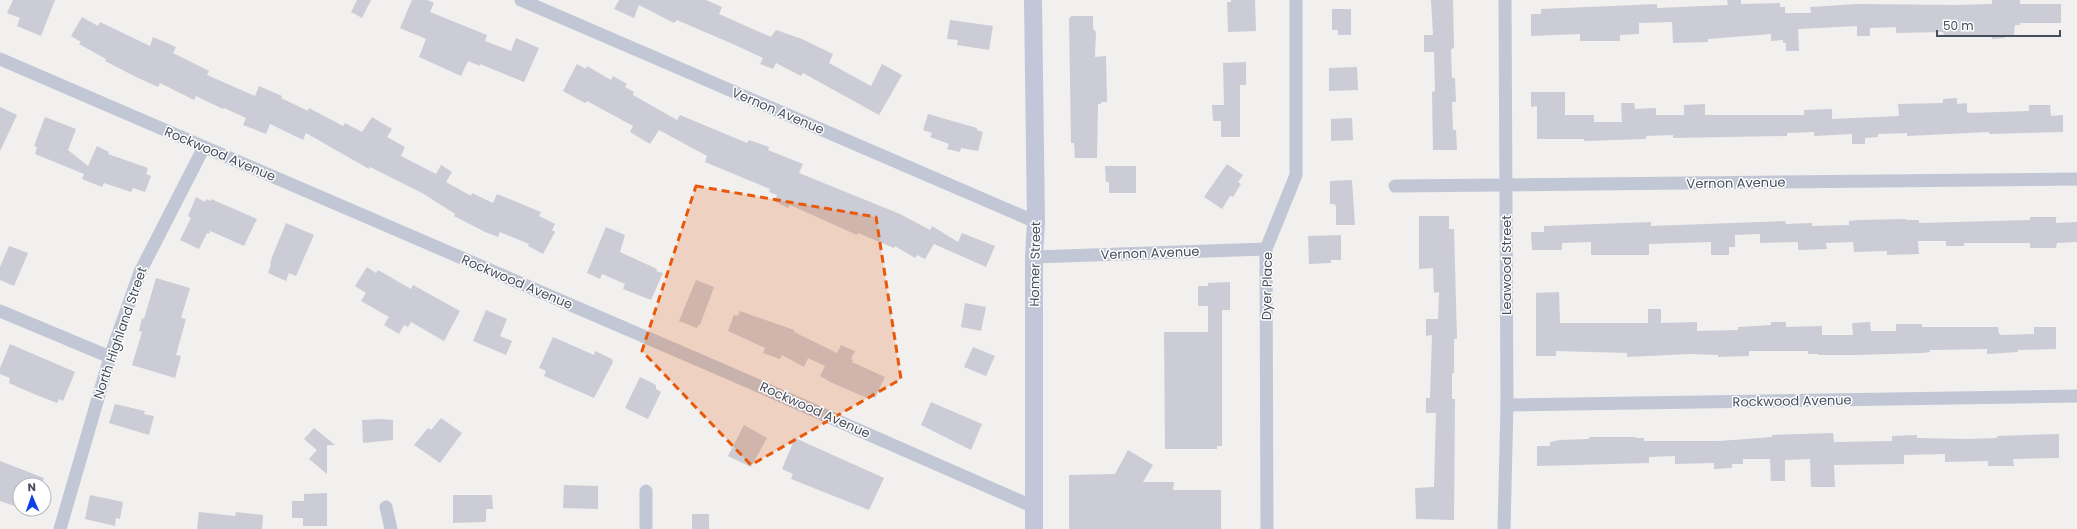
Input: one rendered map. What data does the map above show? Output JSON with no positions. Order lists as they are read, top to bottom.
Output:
{
  "streets": {
    "street": [
      "Vernon Avenue",
      "Rockwood Avenue",
      "Homer Street",
      "Leawood Street",
      "Dyer Place",
      "North Highland Street"
    ]
  },
  "crossings": [
    ["Vernon Avenue", "Homer Street"],
    ["Vernon Avenue", "Leawood Street"],
    ["Vernon Avenue", "Dyer Place"],
    ["Rockwood Avenue", "Homer Street"],
    ["Rockwood Avenue", "Leawood Street"],
    ["Rockwood Avenue", "North Highland Street"]
  ],
  "scale_bar": "50 m",
  "north": "top"
}
